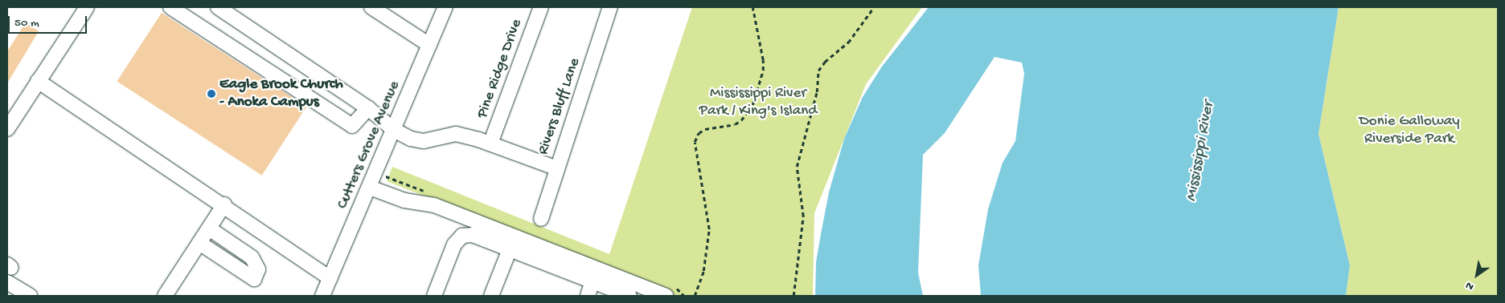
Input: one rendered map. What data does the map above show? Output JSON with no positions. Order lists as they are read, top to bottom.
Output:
{
  "streets": {
    "street": ["Pine Ridge Drive", "Rivers Bluff Lane", "Cutters Grove Avenue"]
  },
  "crossings": [
    ["Pine Ridge Drive", "Rivers Bluff Lane"],
    ["Rivers Bluff Lane", "Cutters Grove Avenue"]
  ],
  "water": ["Mississippi River"],
  "parks": ["Mississippi River Park / King's Island", "Donie Galloway Riverside Park"],
  "places": ["Eagle Brook Church - Anoka Campus"],
  "scale_bar": "50 m",
  "north": "bottom left"
}
